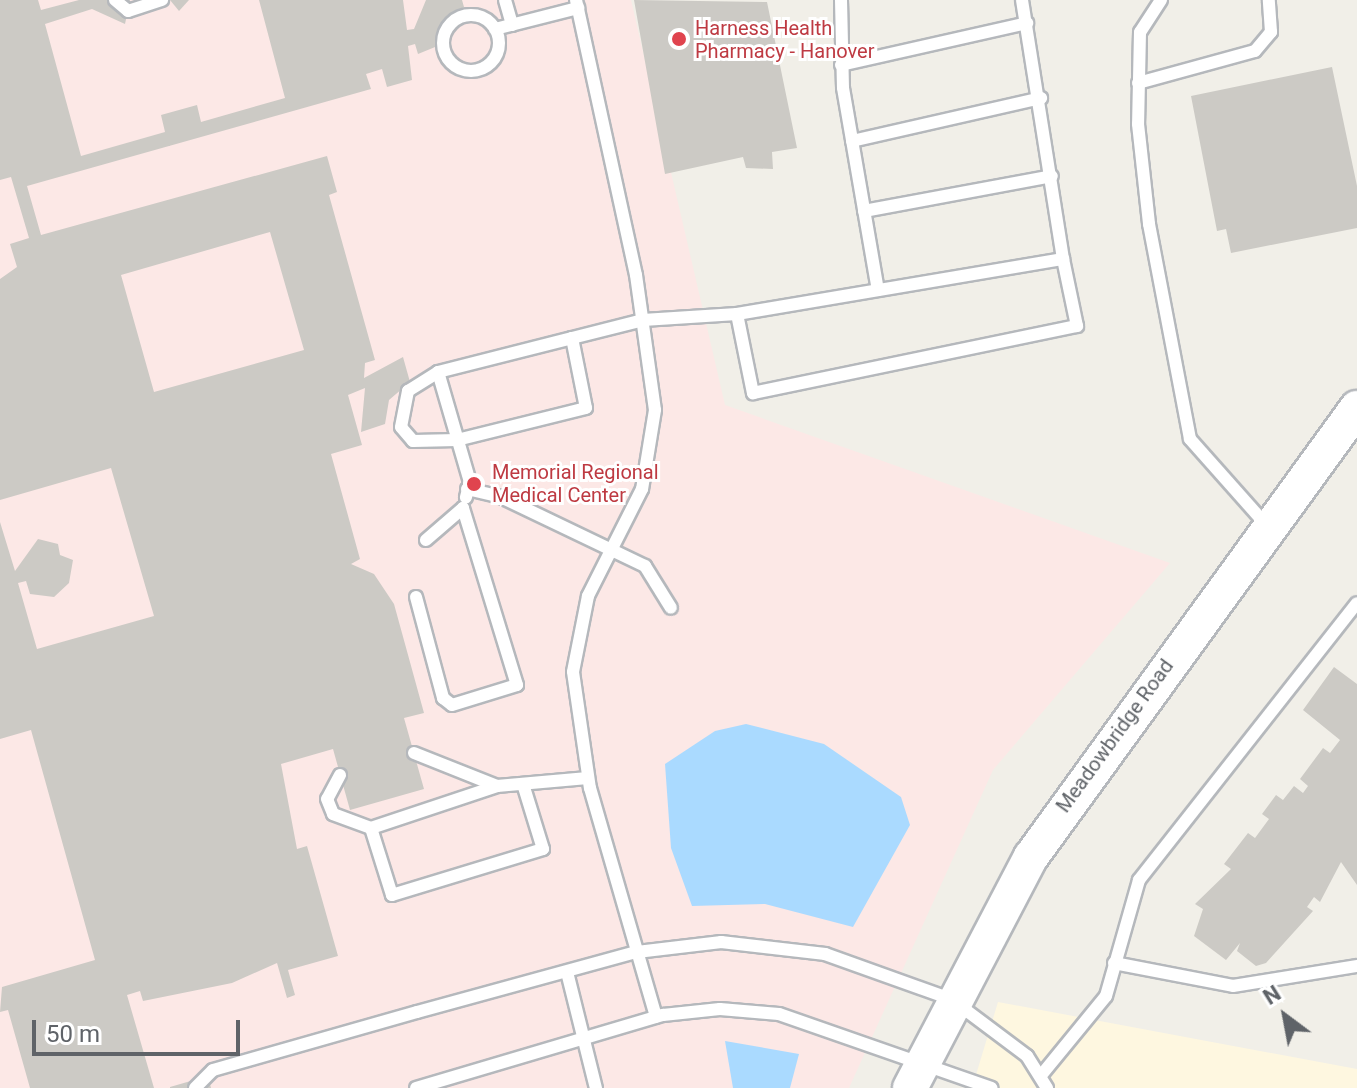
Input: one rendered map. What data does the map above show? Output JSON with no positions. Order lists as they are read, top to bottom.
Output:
{
  "streets": {
    "main road": ["Meadowbridge Road"]
  },
  "places": ["Harness Health Pharmacy - Hanover", "Memorial Regional Medical Center"],
  "scale_bar": "50 m",
  "north": "top left"
}
